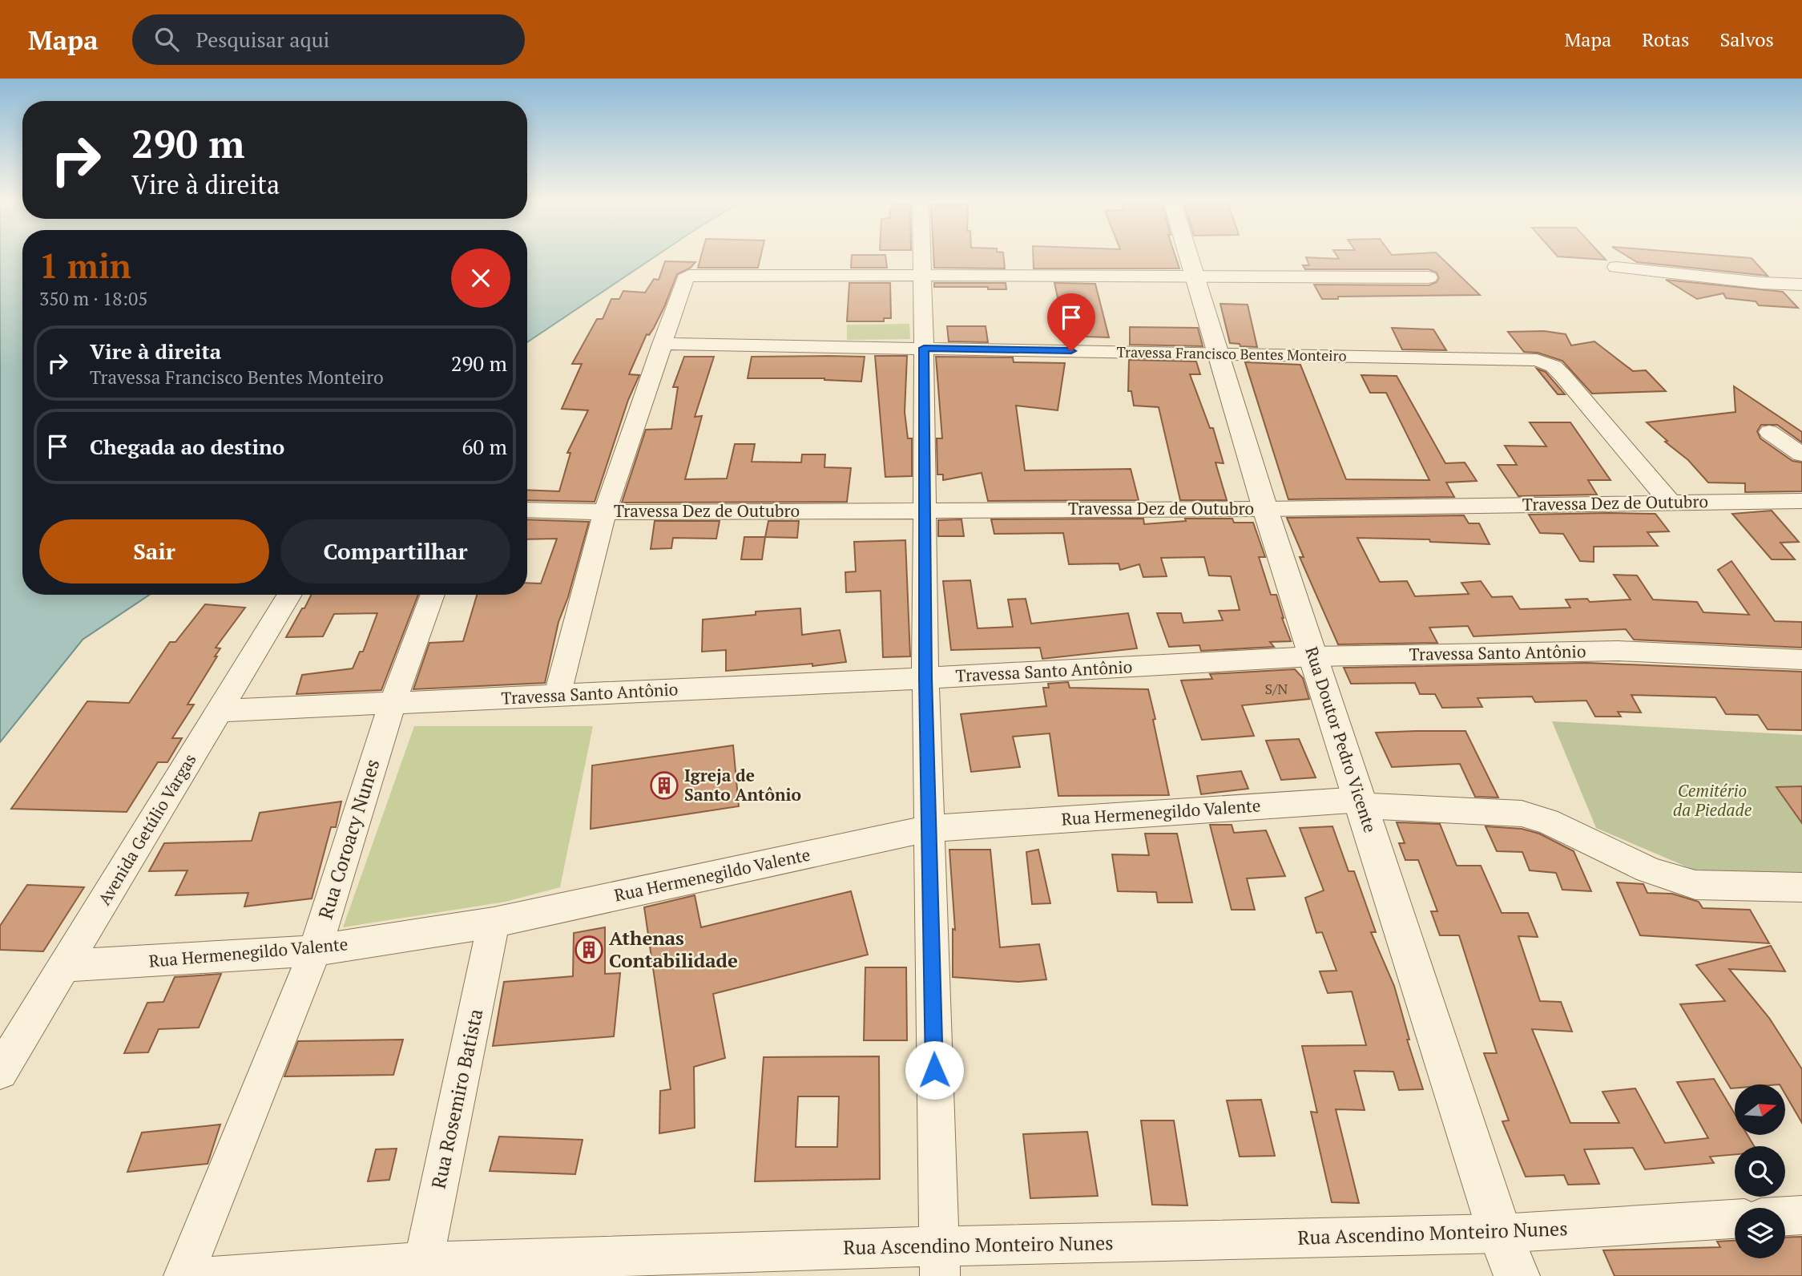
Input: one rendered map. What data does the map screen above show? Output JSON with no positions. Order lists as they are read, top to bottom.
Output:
{
  "streets": {
    "street": [
      "Travessa Francisco Bentes Monteiro",
      "Travessa Dez de Outubro",
      "Travessa Santo Antônio",
      "Rua Doutor Pedro Vicente",
      "Rua Hermenegildo Valente",
      "Avenida Getúlio Vargas",
      "Rua Coroacy Nunes",
      "Rua Rosemiro Batista",
      "Rua Ascendino Monteiro Nunes"
    ]
  },
  "crossings": [
    ["Travessa Francisco Bentes Monteiro", "Travessa Dez de Outubro"],
    ["Travessa Francisco Bentes Monteiro", "Rua Doutor Pedro Vicente"],
    ["Travessa Dez de Outubro", "Rua Doutor Pedro Vicente"],
    ["Travessa Santo Antônio", "Rua Doutor Pedro Vicente"],
    ["Travessa Santo Antônio", "Avenida Getúlio Vargas"],
    ["Travessa Santo Antônio", "Rua Coroacy Nunes"],
    ["Rua Doutor Pedro Vicente", "Rua Hermenegildo Valente"],
    ["Rua Doutor Pedro Vicente", "Rua Ascendino Monteiro Nunes"],
    ["Rua Hermenegildo Valente", "Avenida Getúlio Vargas"],
    ["Rua Hermenegildo Valente", "Rua Coroacy Nunes"],
    ["Rua Hermenegildo Valente", "Rua Rosemiro Batista"],
    ["Rua Rosemiro Batista", "Rua Ascendino Monteiro Nunes"]
  ],
  "parks": ["Cemitério da Piedade"],
  "places": {
    "building": ["Igreja de Santo Antônio", "Athenas Contabilidade"]
  },
  "house_numbers": ["S/N"],
  "north": "right",
  "page": {
    "header": "Mapa",
    "search": "Pesquisar aqui",
    "nav": ["Mapa", "Rotas", "Salvos"],
    "turn": ["290 m", "Vire à direita"],
    "heading": ["1 min", "350 m · 18:05"],
    "list": [
      {
        "name": "Vire à direita",
        "note": "Travessa Francisco Bentes Monteiro",
        "value": "290 m"
      },
      {
        "name": "Chegada ao destino",
        "value": "60 m"
      }
    ],
    "buttons": ["Sair", "Compartilhar"]
  }
}
